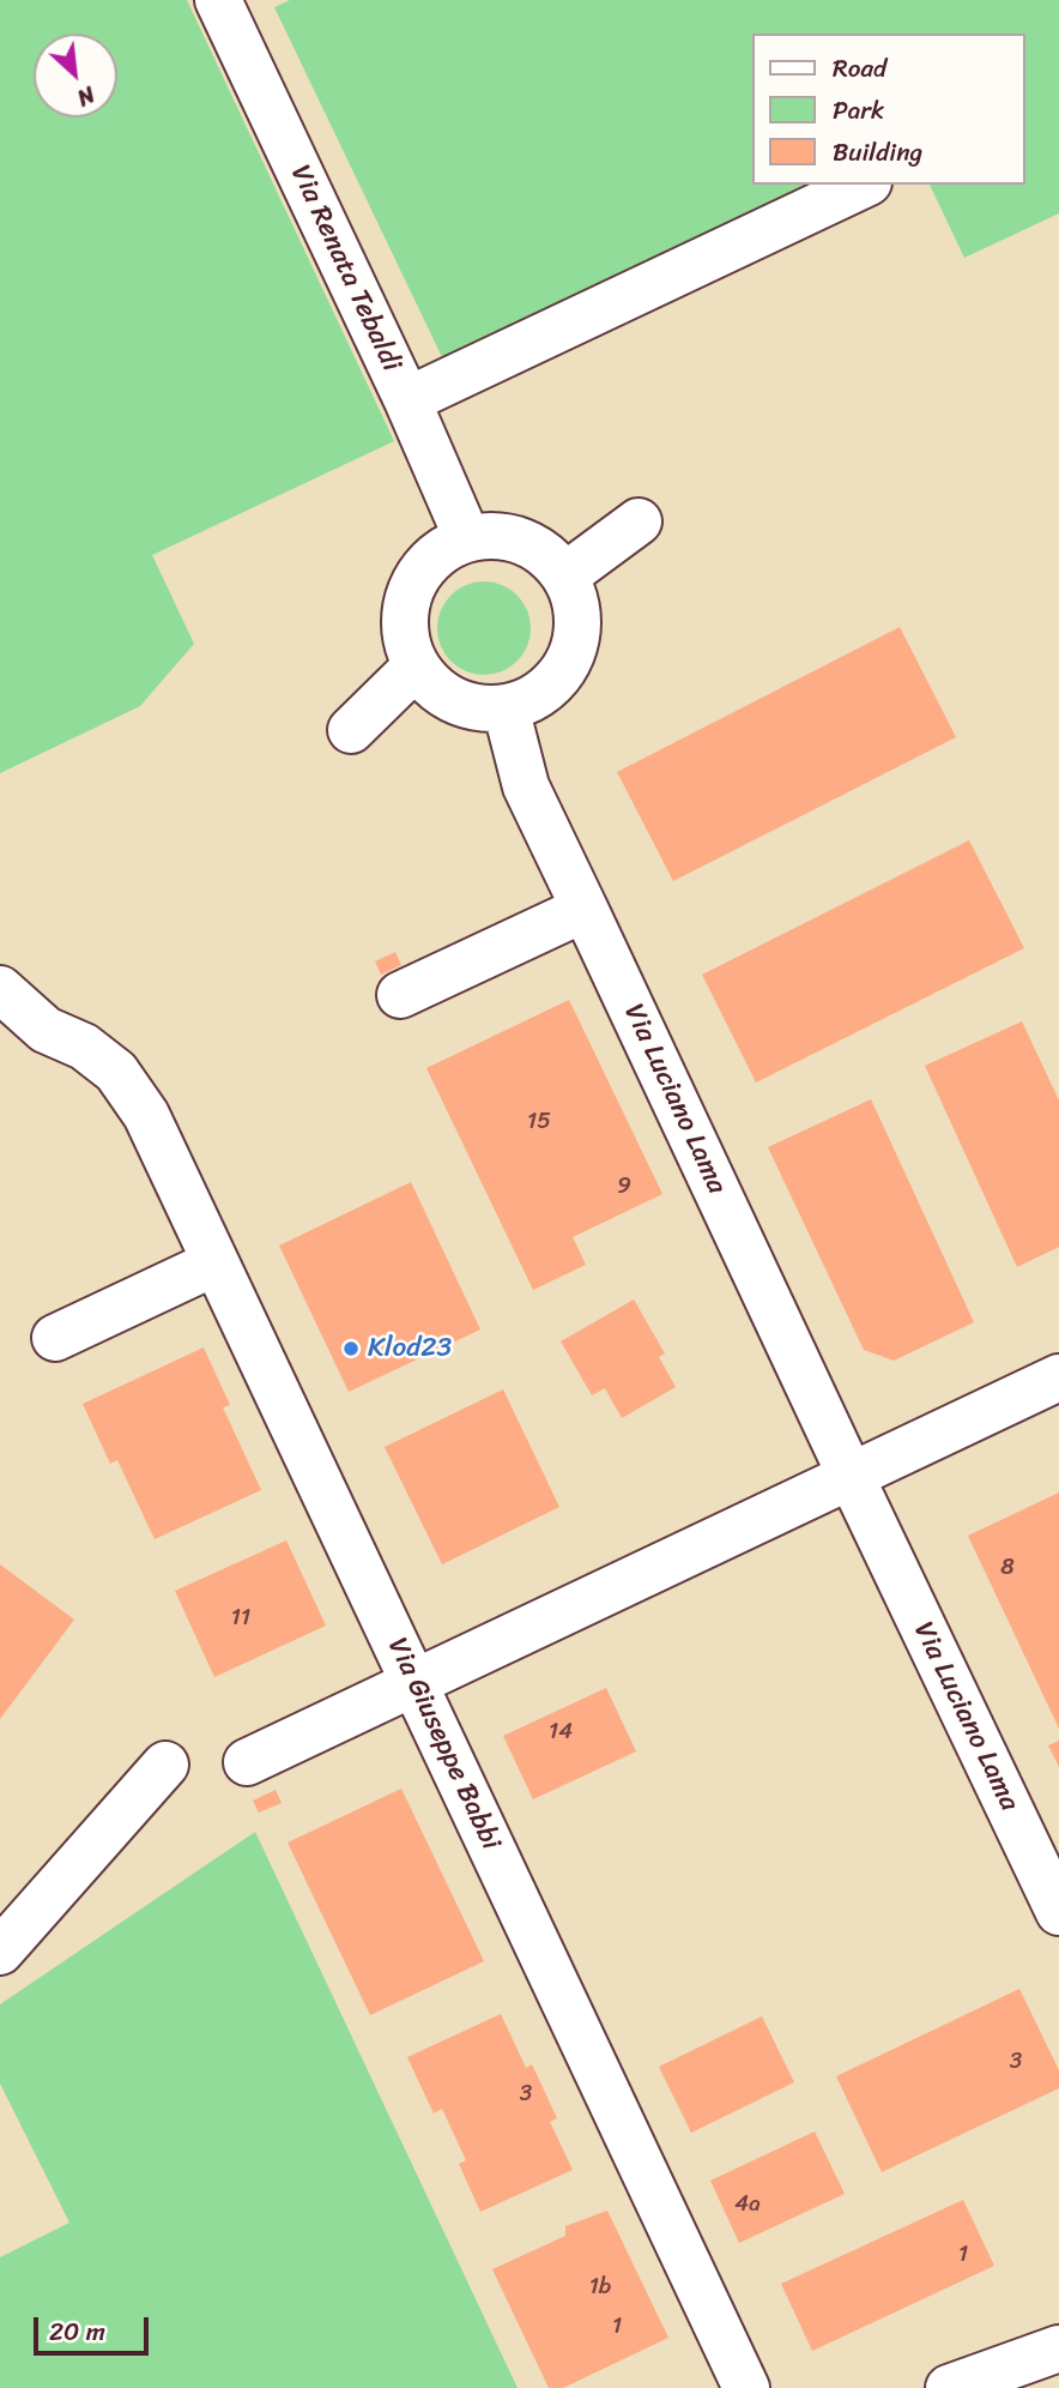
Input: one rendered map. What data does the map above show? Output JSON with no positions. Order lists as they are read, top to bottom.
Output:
{
  "streets": {
    "street": ["Via Renata Tebaldi", "Via Luciano Lama", "Via Giuseppe Babbi"]
  },
  "crossings": [
    ["Via Renata Tebaldi", "Via Luciano Lama"]
  ],
  "places": ["Klod23"],
  "house_numbers": [
    "15",
    "9",
    "8",
    "11",
    "14",
    "3",
    "3",
    "4a",
    "1",
    "1b",
    "1"
  ],
  "legend": ["Road", "Park", "Building"],
  "scale_bar": "20 m",
  "north": "bottom right"
}
